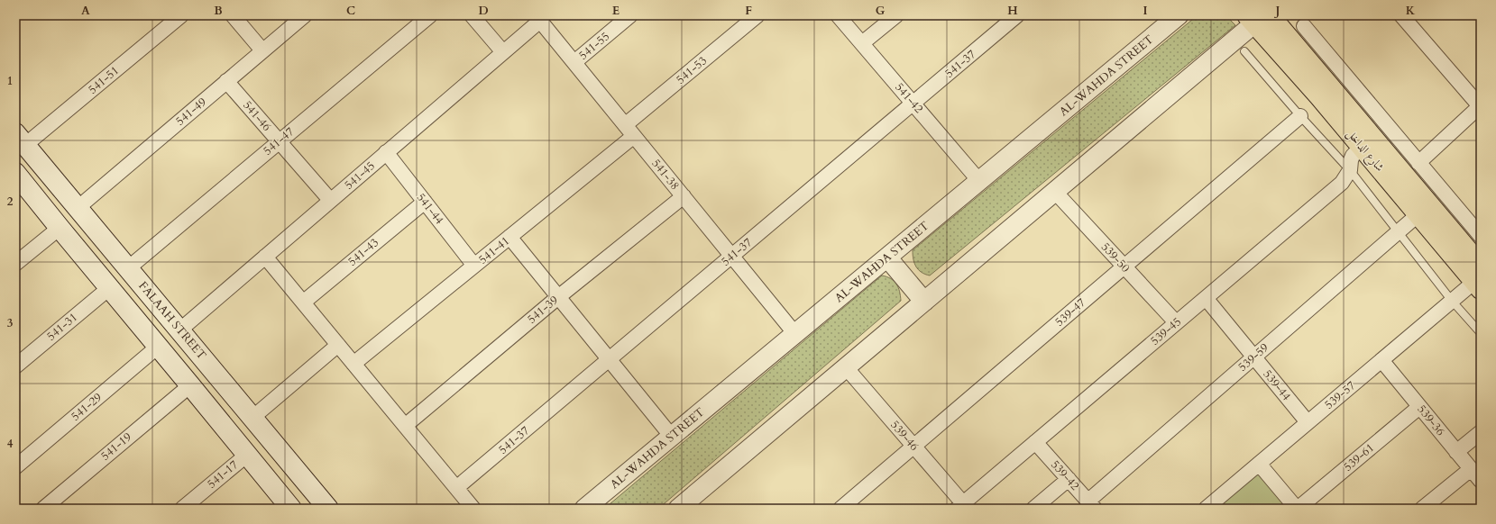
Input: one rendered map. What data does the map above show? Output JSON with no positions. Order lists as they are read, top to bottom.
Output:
{
  "streets": {
    "main road": ["شارع الداخل", "FALAAH STREET"],
    "street": [
      "541-55",
      "541-37",
      "541-53",
      "AL-WAHDA STREET",
      "541-51",
      "541-42",
      "541-49",
      "541-46",
      "541-47",
      "541-38",
      "541-45",
      "541-44",
      "541-41",
      "541-43",
      "539-50",
      "541-39",
      "539-47",
      "541-31",
      "539-45",
      "539-59",
      "539-44",
      "539-57",
      "541-29",
      "539-36",
      "539-46",
      "541-19",
      "539-61",
      "541-17",
      "539-42"
    ]
  },
  "crossings": [
    ["541-55", "541-38"],
    ["541-37", "541-42"],
    ["541-37", "541-38"],
    ["541-53", "541-38"],
    ["541-53", "541-41"],
    ["AL-WAHDA STREET", "541-42"],
    ["AL-WAHDA STREET", "541-38"],
    ["541-51", "FALAAH STREET"],
    ["541-49", "541-46"],
    ["541-49", "FALAAH STREET"],
    ["541-46", "541-47"],
    ["541-46", "541-45"],
    ["541-47", "FALAAH STREET"],
    ["شارع الداخل", "539-45"],
    ["شارع الداخل", "539-59"],
    ["شارع الداخل", "539-57"],
    ["541-38", "541-45"],
    ["541-38", "541-41"],
    ["541-38", "541-39"],
    ["541-45", "541-44"],
    ["541-45", "FALAAH STREET"],
    ["541-44", "541-41"],
    ["541-44", "541-43"],
    ["539-50", "539-47"],
    ["539-50", "539-45"],
    ["539-47", "539-46"],
    ["539-45", "539-44"],
    ["539-45", "539-46"],
    ["539-45", "539-42"],
    ["539-59", "539-44"],
    ["539-59", "539-42"],
    ["539-44", "539-57"],
    ["539-57", "539-36"],
    ["539-36", "539-61"]
  ],
  "grid": {
    "columns": [
      "A",
      "B",
      "C",
      "D",
      "E",
      "F",
      "G",
      "H",
      "I",
      "J",
      "K"
    ],
    "rows": [
      "1",
      "2",
      "3",
      "4"
    ]
  }
}
